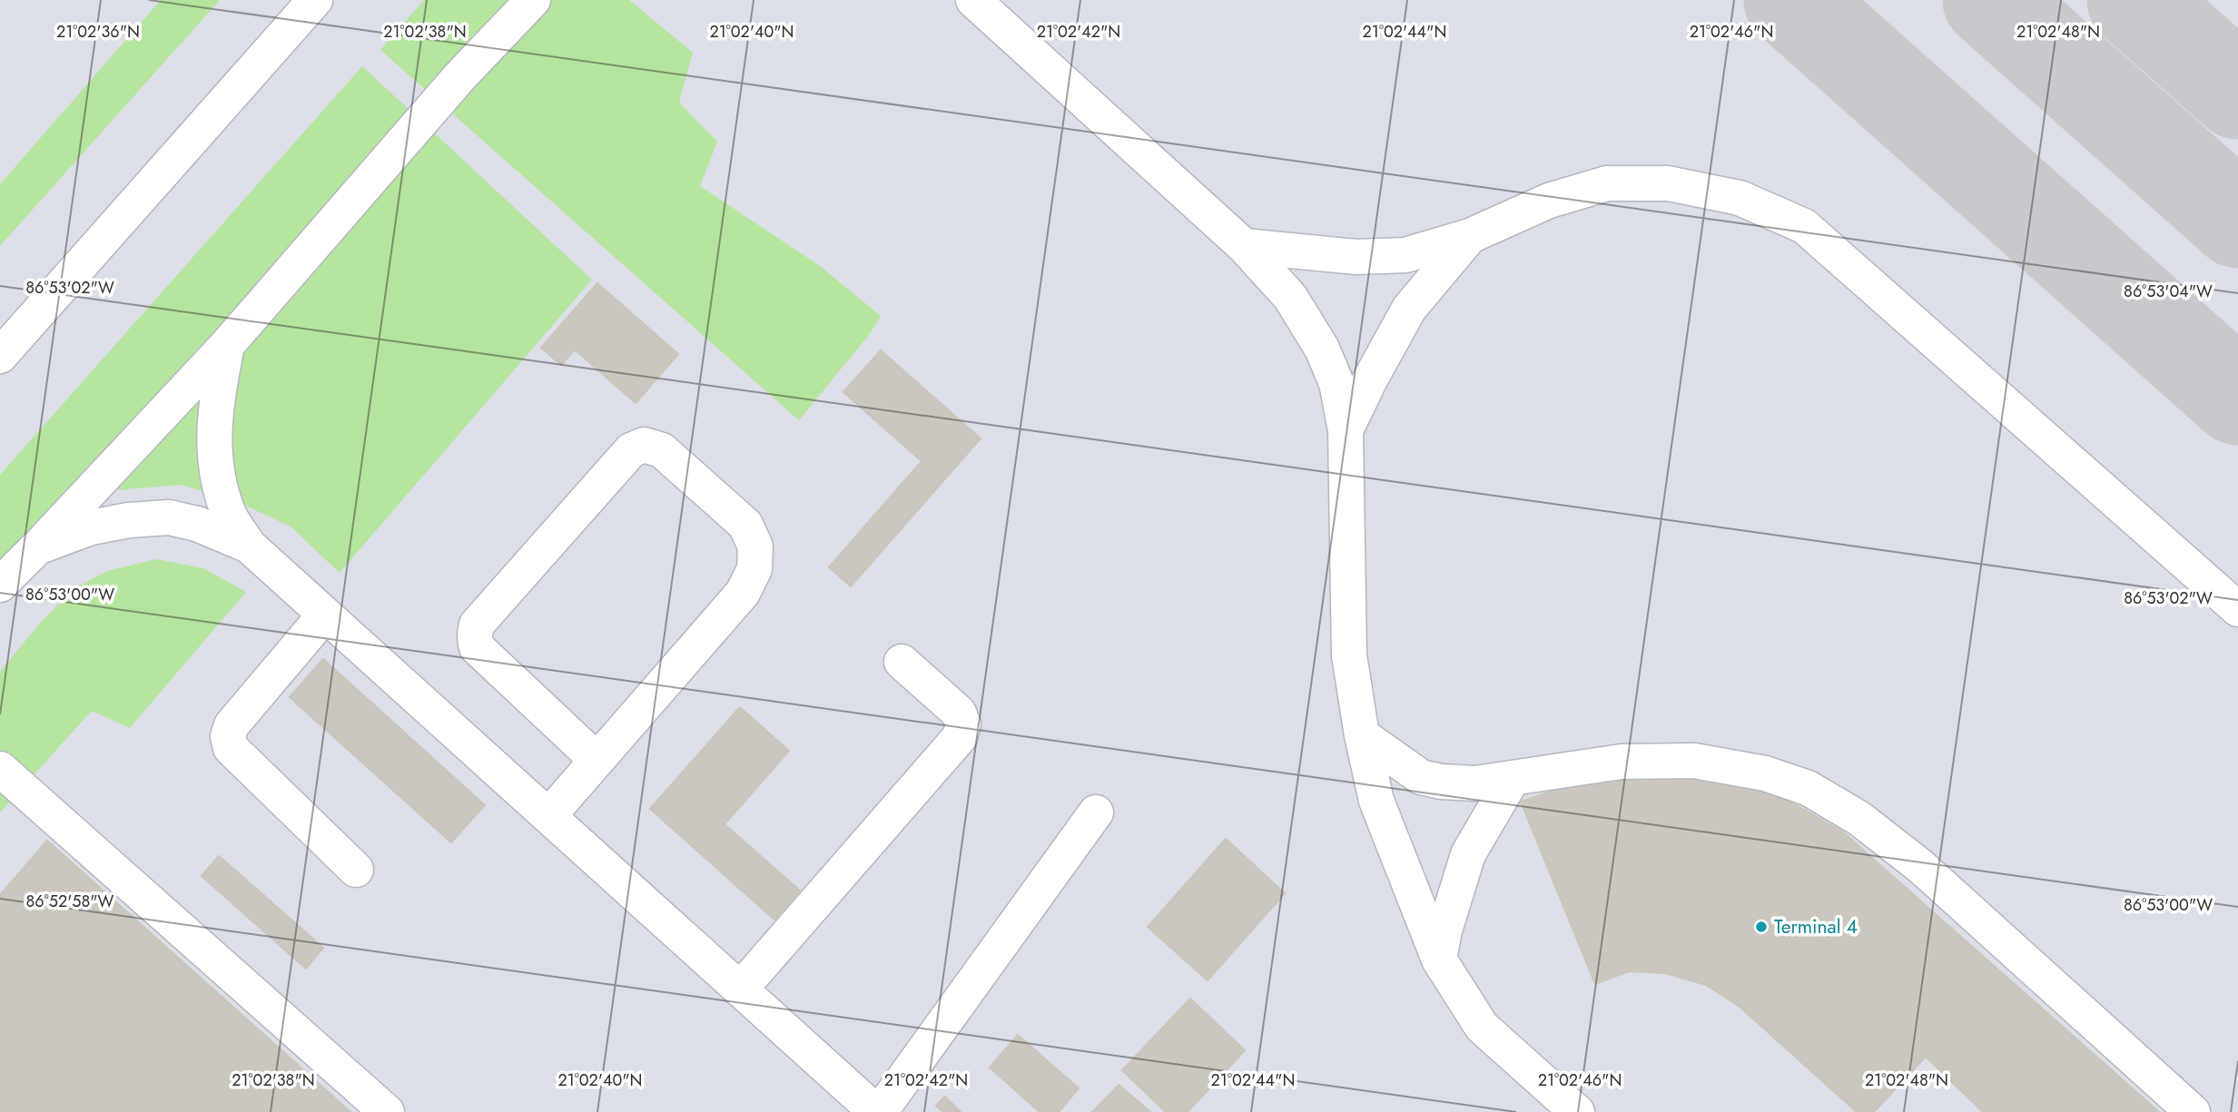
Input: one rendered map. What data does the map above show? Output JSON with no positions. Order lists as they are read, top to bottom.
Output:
{
  "places": ["Terminal 4"],
  "coordinates": [
    "21°02'36\"N",
    "21°02'38\"N",
    "21°02'40\"N",
    "21°02'42\"N",
    "21°02'44\"N",
    "21°02'46\"N",
    "21°02'48\"N",
    "86°53'02\"W",
    "86°53'04\"W",
    "86°53'00\"W",
    "86°52'58\"W"
  ]
}
